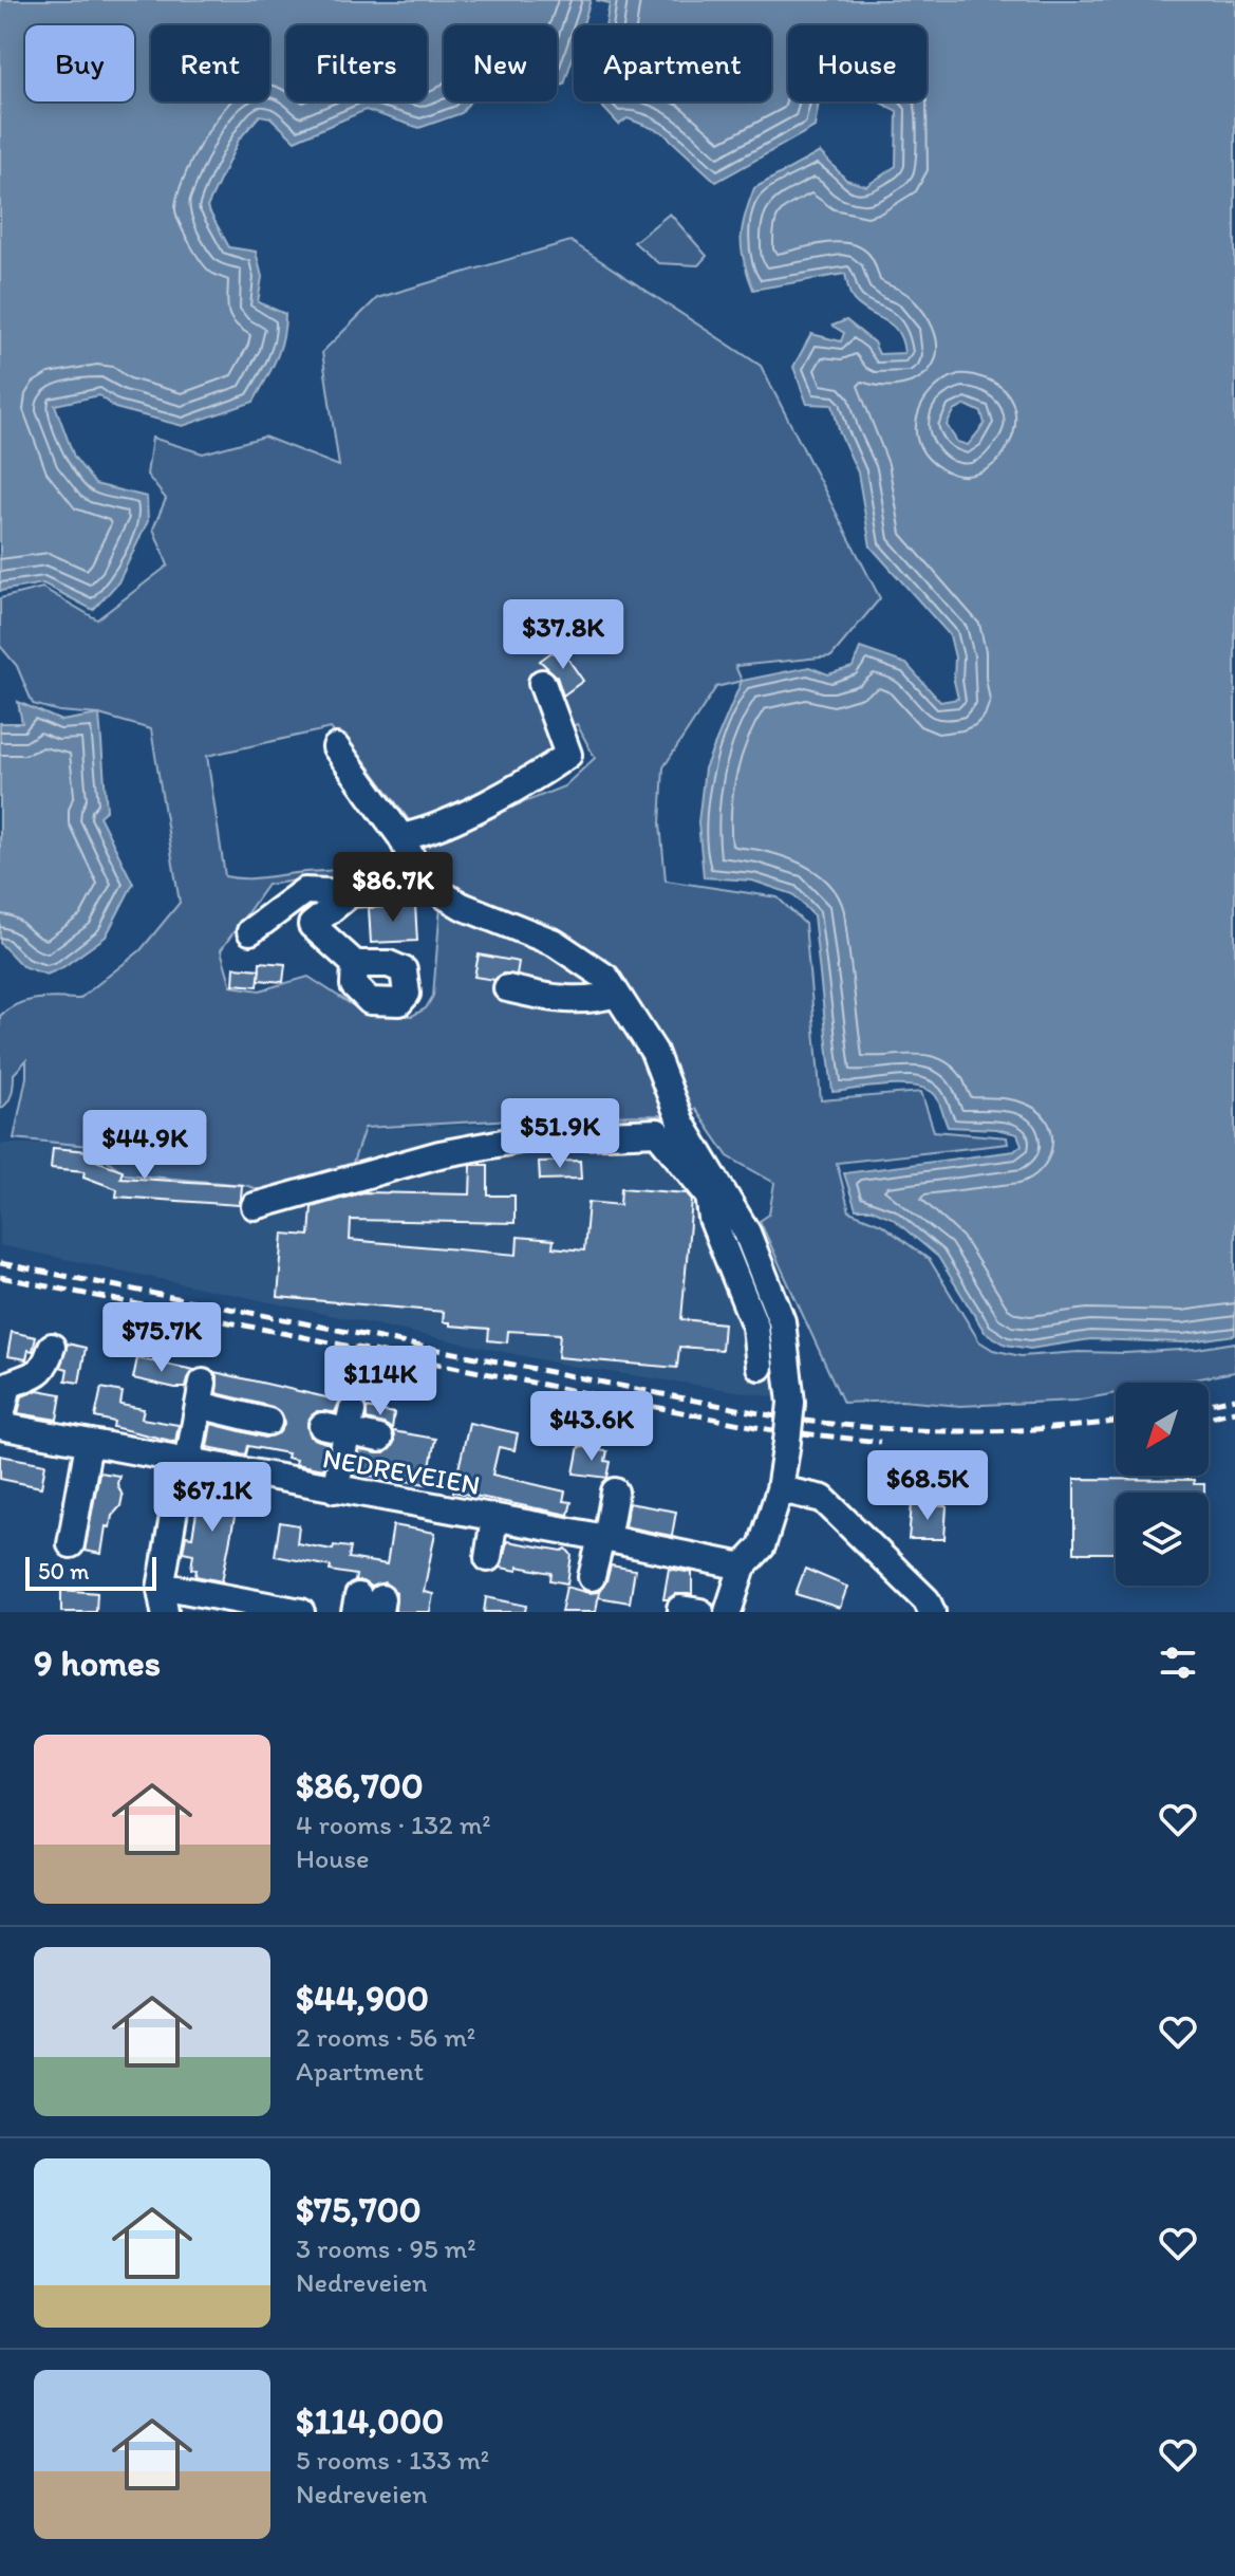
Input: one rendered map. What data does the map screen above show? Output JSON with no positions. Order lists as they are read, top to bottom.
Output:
{
  "streets": {
    "street": ["NEDREVEIEN"]
  },
  "scale_bar": "50 m",
  "north": "bottom left",
  "page": {
    "chip": [
      "Buy",
      "Rent",
      "Filters",
      "New",
      "Apartment",
      "House"
    ],
    "price": [
      "$37.8K",
      "$86.7K",
      "$51.9K",
      "$44.9K",
      "$75.7K",
      "$114K",
      "$43.6K",
      "$68.5K",
      "$67.1K"
    ],
    "scale": "50 m",
    "heading": "9 homes",
    "list": [
      {
        "name": "$86,700",
        "note": "4 rooms · 132 m² · House"
      },
      {
        "name": "$44,900",
        "note": "2 rooms · 56 m² · Apartment"
      },
      {
        "name": "$75,700",
        "note": "3 rooms · 95 m² · Nedreveien"
      },
      {
        "name": "$114,000",
        "note": "5 rooms · 133 m² · Nedreveien"
      }
    ]
  }
}
